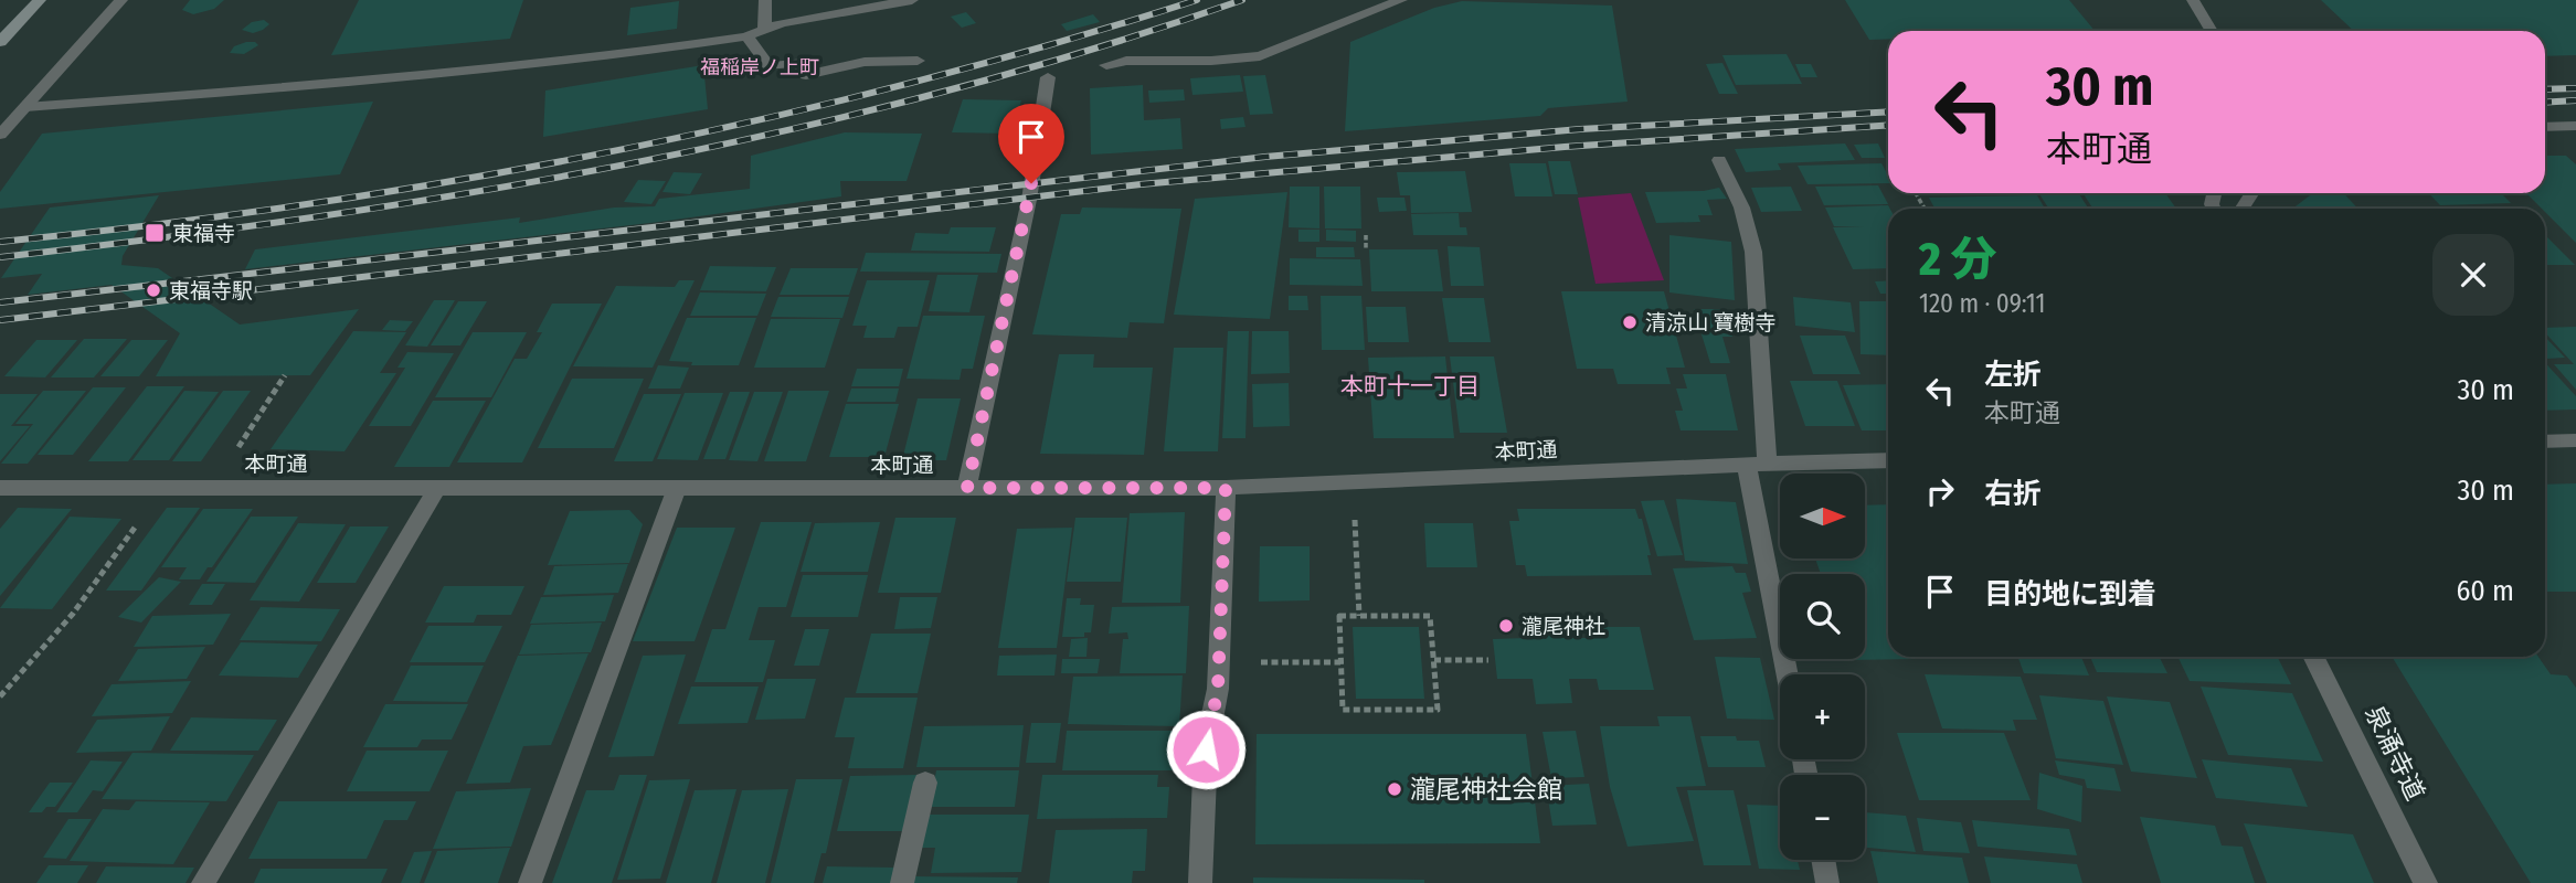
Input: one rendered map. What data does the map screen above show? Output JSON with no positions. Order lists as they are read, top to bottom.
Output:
{
  "streets": {
    "street": ["本町通", "泉涌寺道"]
  },
  "districts": ["福稲岸ノ上町", "本町十一丁目"],
  "places": {
    "transit": ["東福寺"],
    "other": [
      "東福寺駅",
      "清涼山 寶樹寺",
      "瀧尾神社",
      "瀧尾神社会館"
    ]
  },
  "north": "right",
  "page": {
    "turn": ["30 m", "本町通"],
    "heading": ["2 分", "120 m · 09:11"],
    "list": [
      {
        "name": "左折",
        "note": "本町通",
        "value": "30 m"
      },
      {
        "name": "右折",
        "value": "30 m"
      },
      {
        "name": "目的地に到着",
        "value": "60 m"
      }
    ],
    "map_buttons": ["+", "−"]
  }
}
